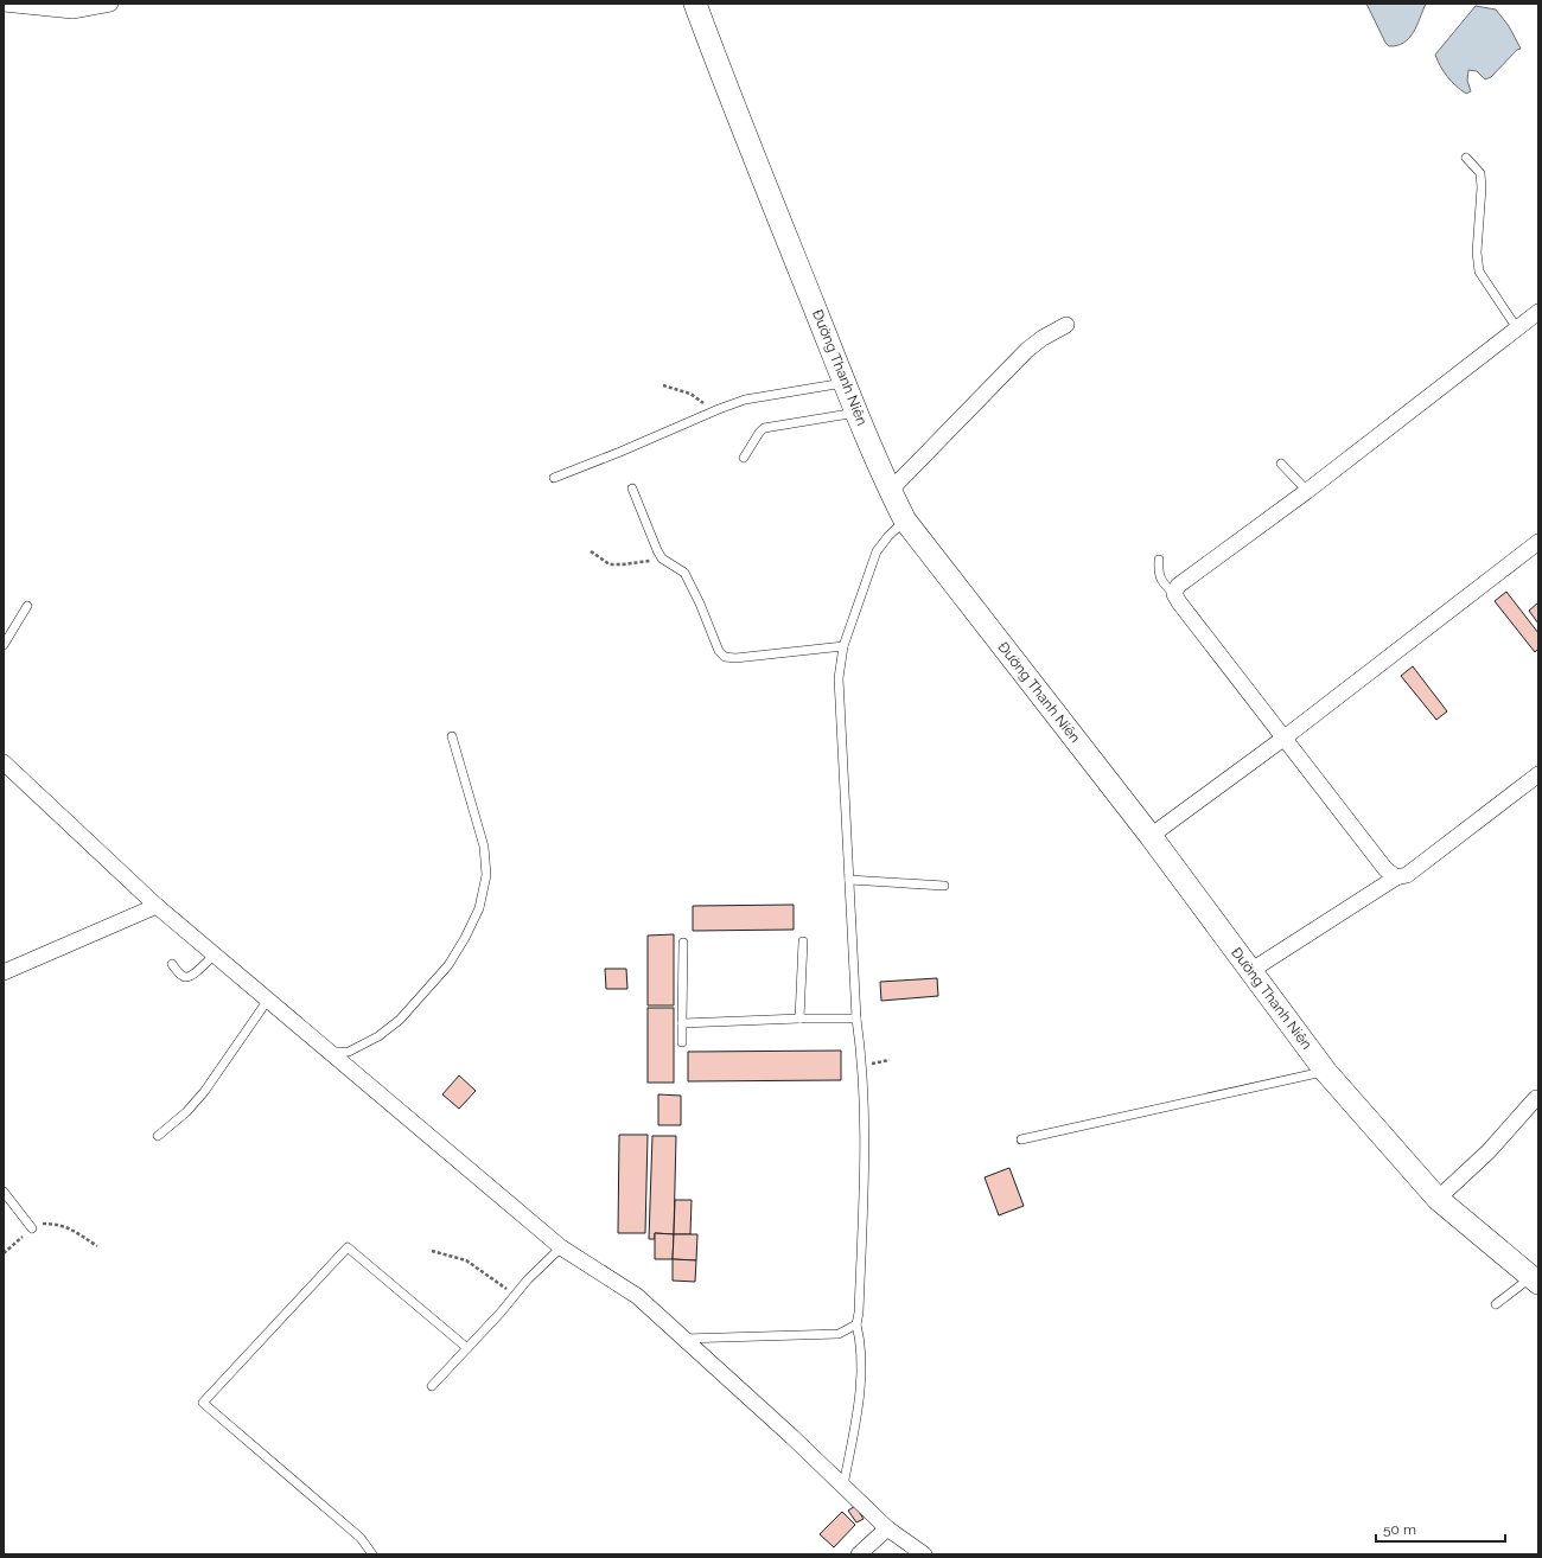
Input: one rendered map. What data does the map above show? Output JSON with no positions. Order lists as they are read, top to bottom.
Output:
{
  "streets": {
    "main road": ["Đường Thanh Niên"]
  },
  "scale_bar": "50 m"
}
